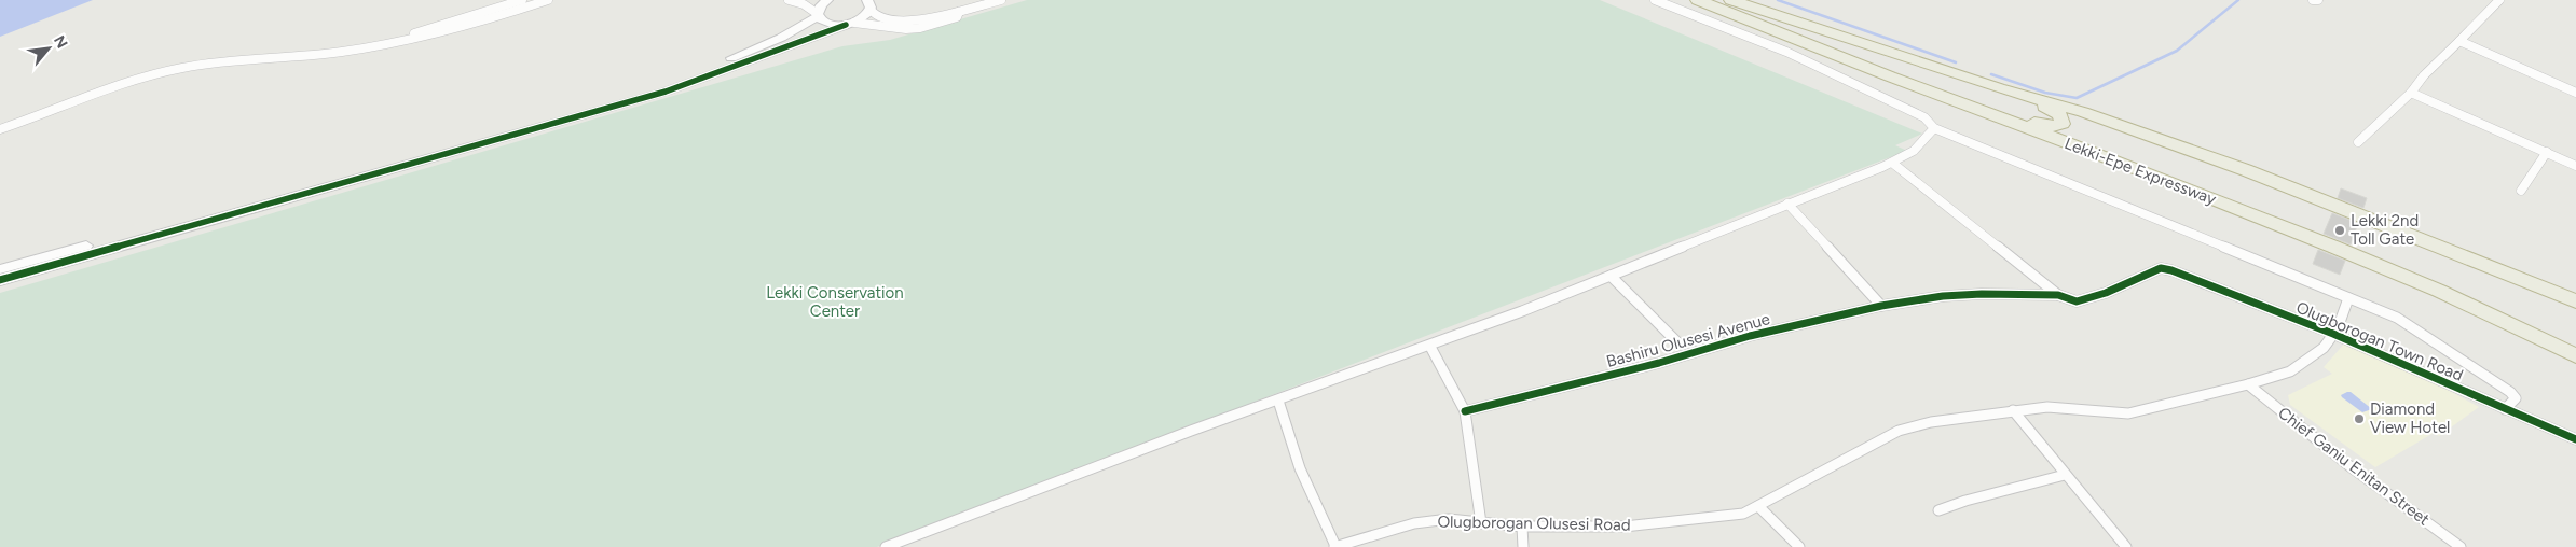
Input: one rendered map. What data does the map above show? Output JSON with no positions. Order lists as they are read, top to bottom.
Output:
{
  "streets": {
    "highway": ["Lekki-Epe Expressway"],
    "street": [
      "Bashiru Olusesi Avenue",
      "Olugborogan Town Road",
      "Chief Ganiu Enitan Street",
      "Olugborogan Olusesi Road"
    ]
  },
  "crossings": [
    ["Bashiru Olusesi Avenue", "Olugborogan Town Road"],
    ["Olugborogan Town Road", "Olugborogan Olusesi Road"],
    ["Chief Ganiu Enitan Street", "Olugborogan Olusesi Road"]
  ],
  "parks": ["Lekki Conservation Center"],
  "places": ["Lekki 2nd Toll Gate", "Diamond View Hotel"],
  "north": "top right"
}
